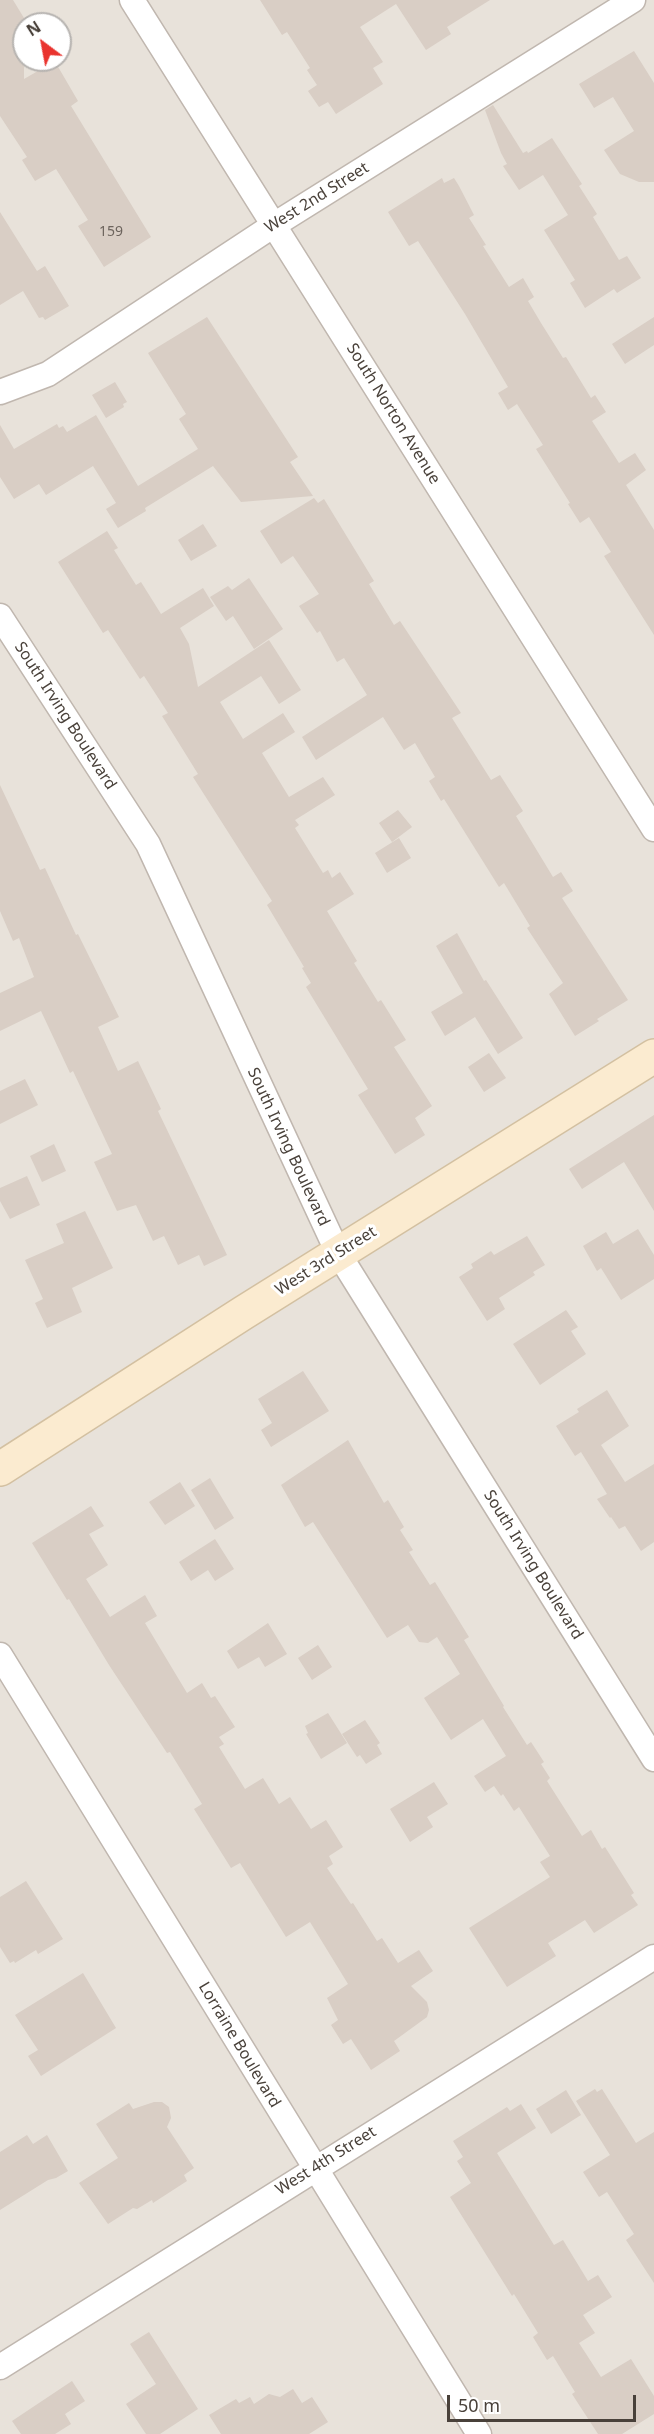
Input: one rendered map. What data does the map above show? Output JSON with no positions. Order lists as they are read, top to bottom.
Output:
{
  "streets": {
    "main road": ["West 3rd Street"],
    "street": [
      "West 2nd Street",
      "South Norton Avenue",
      "South Irving Boulevard",
      "Lorraine Boulevard",
      "West 4th Street"
    ]
  },
  "crossings": [
    ["West 2nd Street", "South Norton Avenue"],
    ["South Irving Boulevard", "West 3rd Street"],
    ["Lorraine Boulevard", "West 4th Street"]
  ],
  "house_numbers": ["159"],
  "scale_bar": "50 m",
  "north": "top left"
}
